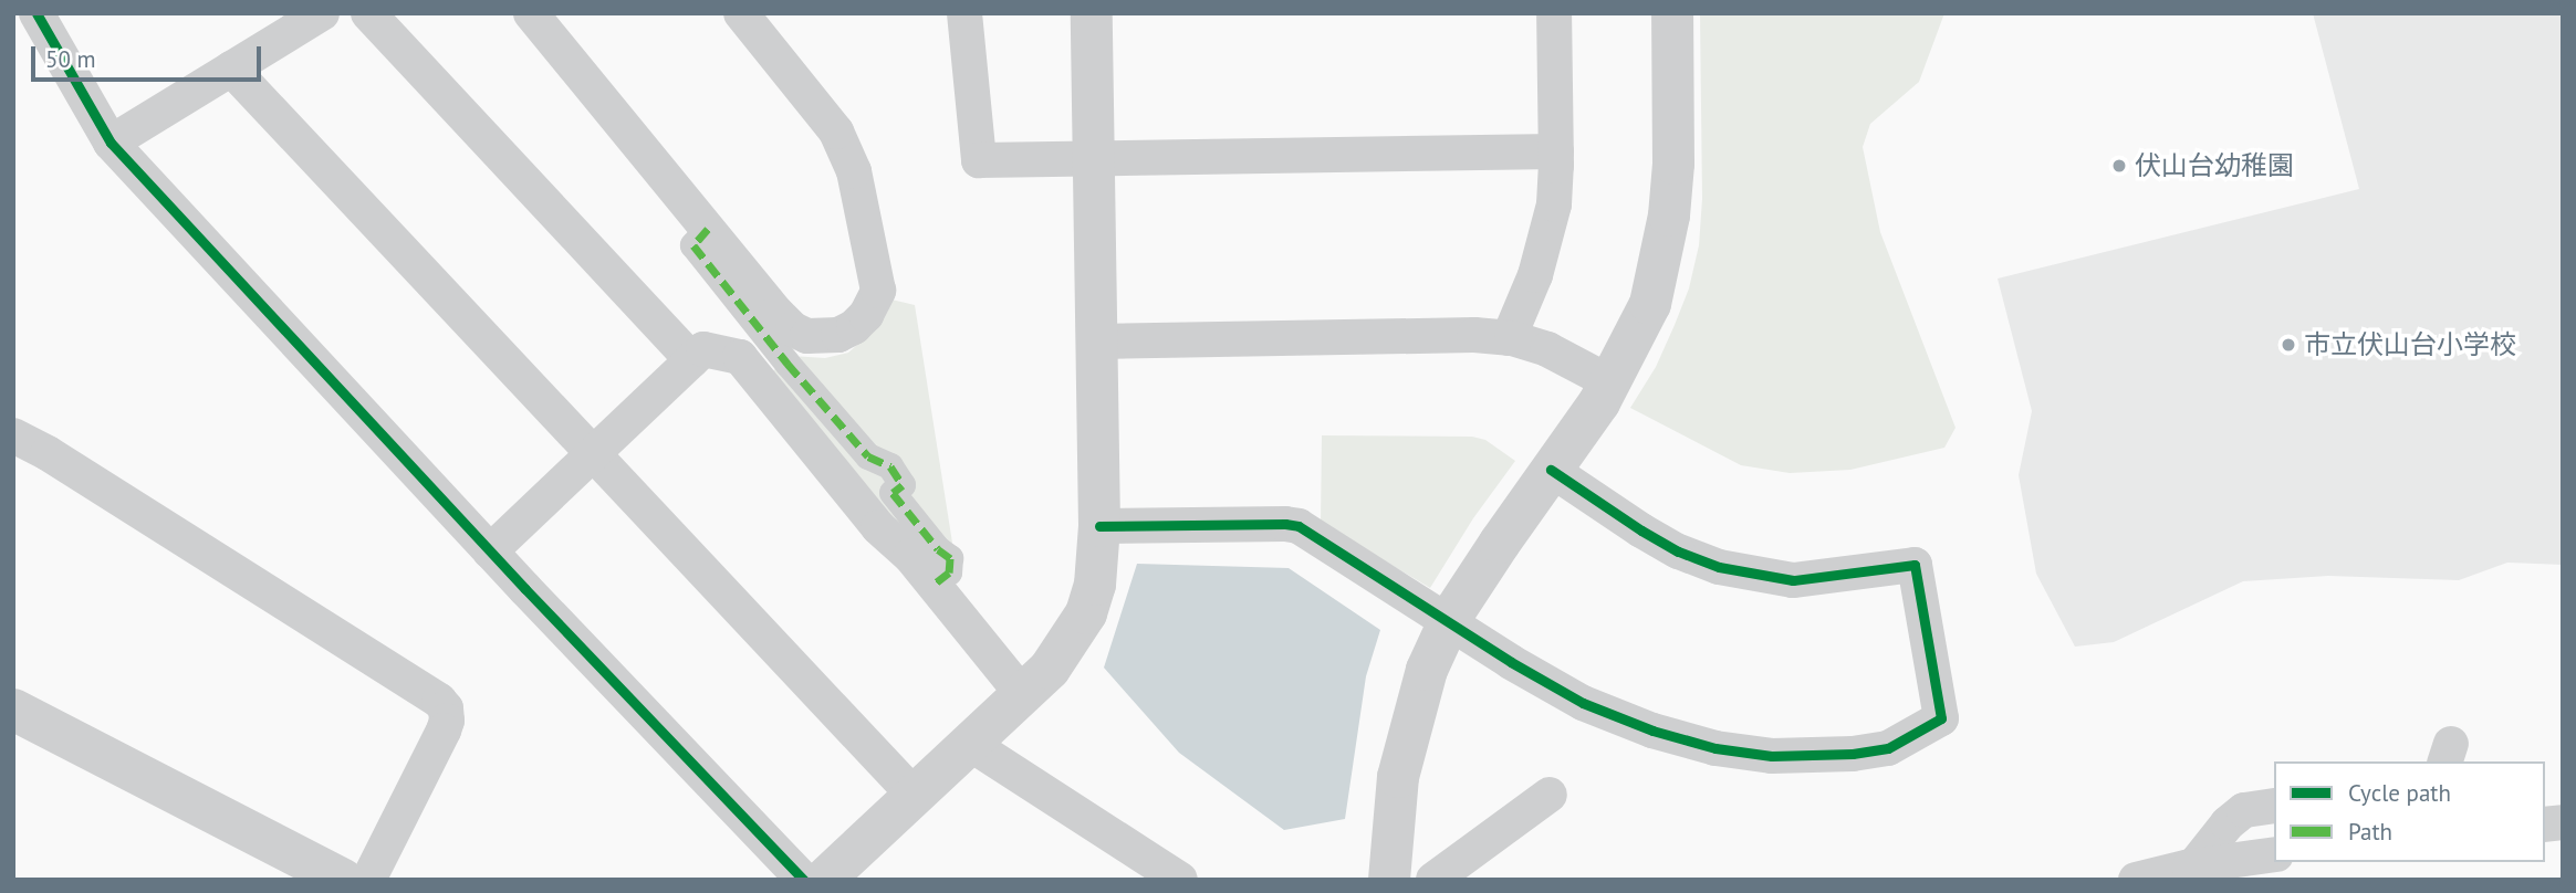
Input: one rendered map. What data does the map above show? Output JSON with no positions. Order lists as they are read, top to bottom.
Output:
{
  "places": ["伏山台幼稚園", "市立伏山台小学校"],
  "legend": ["Cycle path", "Path"],
  "scale_bar": "50 m"
}
